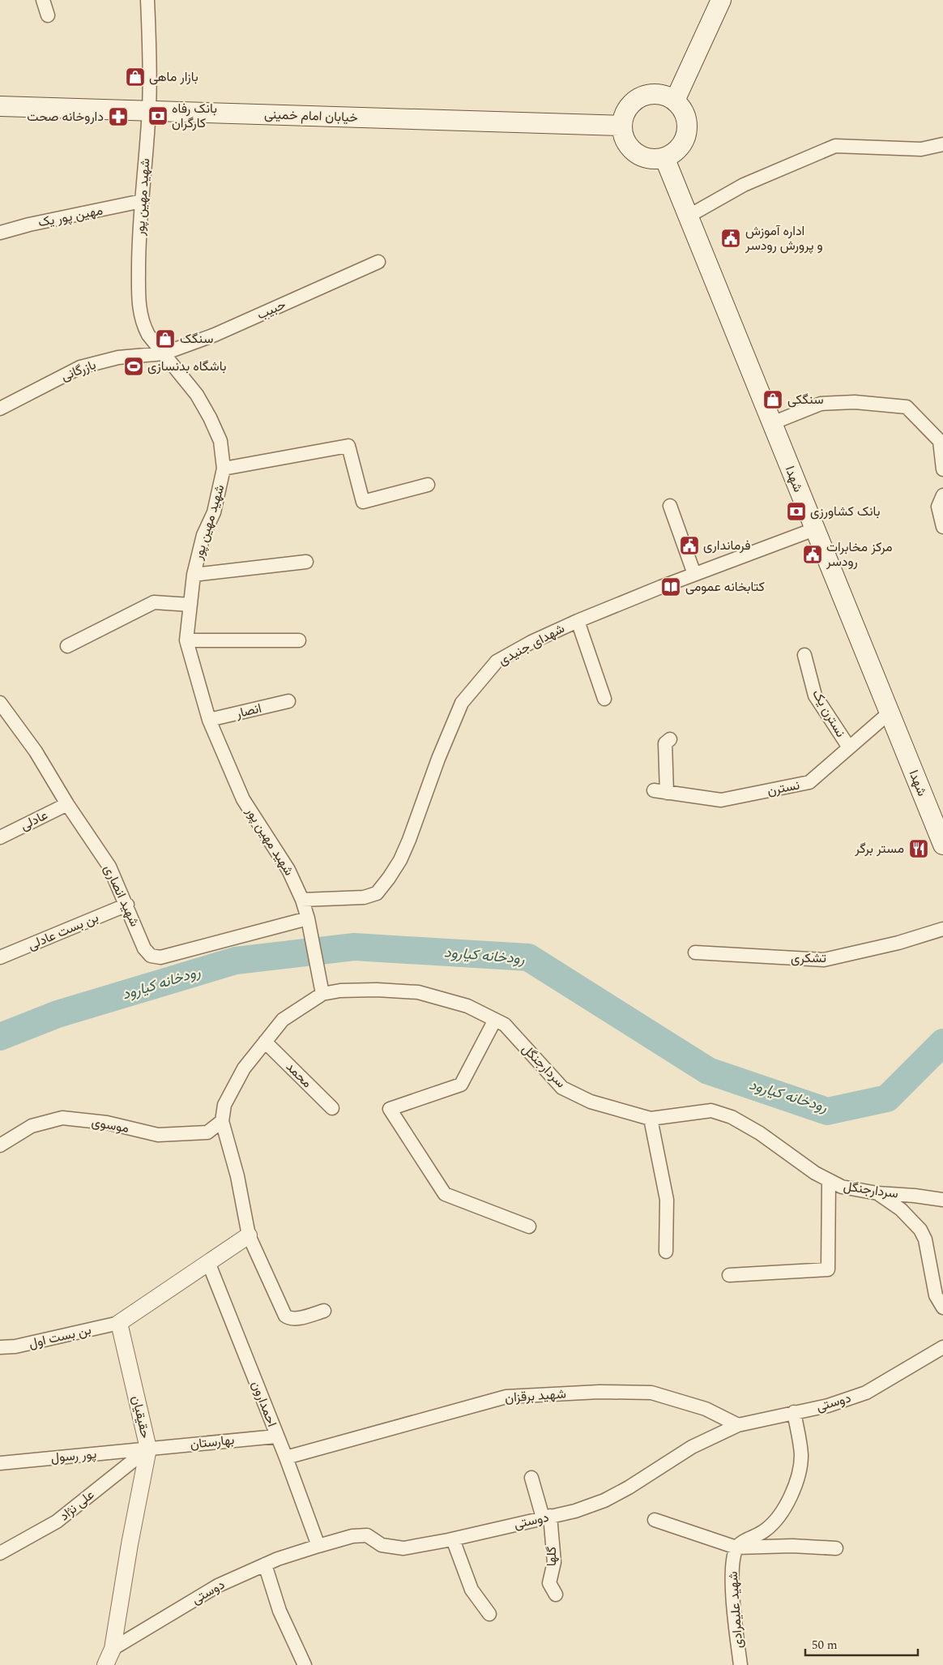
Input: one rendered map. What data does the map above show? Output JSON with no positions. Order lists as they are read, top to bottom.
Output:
{
  "streets": {
    "main road": ["خیابان امام خمینی", "شهدا"],
    "street": [
      "شهید مهین پور",
      "مهین پور یک",
      "حبیب",
      "بازرگانی",
      "شهدای جنیدی",
      "انصار",
      "نسترن یک",
      "نسترن",
      "عادلی",
      "شهید انصاری",
      "بن بست عادلی",
      "تشکری",
      "سردارجنگل",
      "محمد",
      "موسوی",
      "بن بست اول",
      "شهید برقزان",
      "دوستی",
      "احمدارون",
      "حقیقیان",
      "بهارستان",
      "پور رسول",
      "علی نژاد",
      "گلها",
      "شهید علیمرادی"
    ]
  },
  "crossings": [
    ["خیابان امام خمینی", "شهید مهین پور"],
    ["خیابان امام خمینی", "شهدا"],
    ["شهید مهین پور", "مهین پور یک"],
    ["شهید مهین پور", "حبیب"],
    ["شهید مهین پور", "بازرگانی"],
    ["شهید مهین پور", "شهدای جنیدی"],
    ["شهید مهین پور", "انصار"],
    ["شهید مهین پور", "شهید انصاری"],
    ["شهید مهین پور", "سردارجنگل"],
    ["حبیب", "بازرگانی"],
    ["شهدا", "شهدای جنیدی"],
    ["شهدا", "نسترن"],
    ["نسترن یک", "نسترن"],
    ["عادلی", "شهید انصاری"],
    ["شهید انصاری", "بن بست عادلی"],
    ["سردارجنگل", "محمد"],
    ["سردارجنگل", "موسوی"],
    ["بن بست اول", "حقیقیان"],
    ["شهید برقزان", "دوستی"],
    ["شهید برقزان", "احمدارون"],
    ["دوستی", "احمدارون"],
    ["دوستی", "حقیقیان"],
    ["دوستی", "گلها"],
    ["احمدارون", "بهارستان"],
    ["حقیقیان", "بهارستان"],
    ["حقیقیان", "پور رسول"],
    ["حقیقیان", "علی نژاد"],
    ["بهارستان", "پور رسول"],
    ["بهارستان", "علی نژاد"],
    ["پور رسول", "علی نژاد"]
  ],
  "water": ["رودخانه کیارود"],
  "places": {
    "shop": ["بازار ماهى", "سنگک", "سنگکى"],
    "bank": ["بانک رفاه کارگران", "بانک کشاورزى"],
    "pharmacy": ["داروخانه صحت"],
    "public building": ["اداره آموزش و پرورش رودسر", "فرماندارى", "مرکز مخابرات رودسر"],
    "sports": ["باشگاه بدنسازى"],
    "library": ["کتابخانه عمومى"],
    "restaurant": ["مستر برگر"]
  },
  "scale_bar": "50 m"
}
